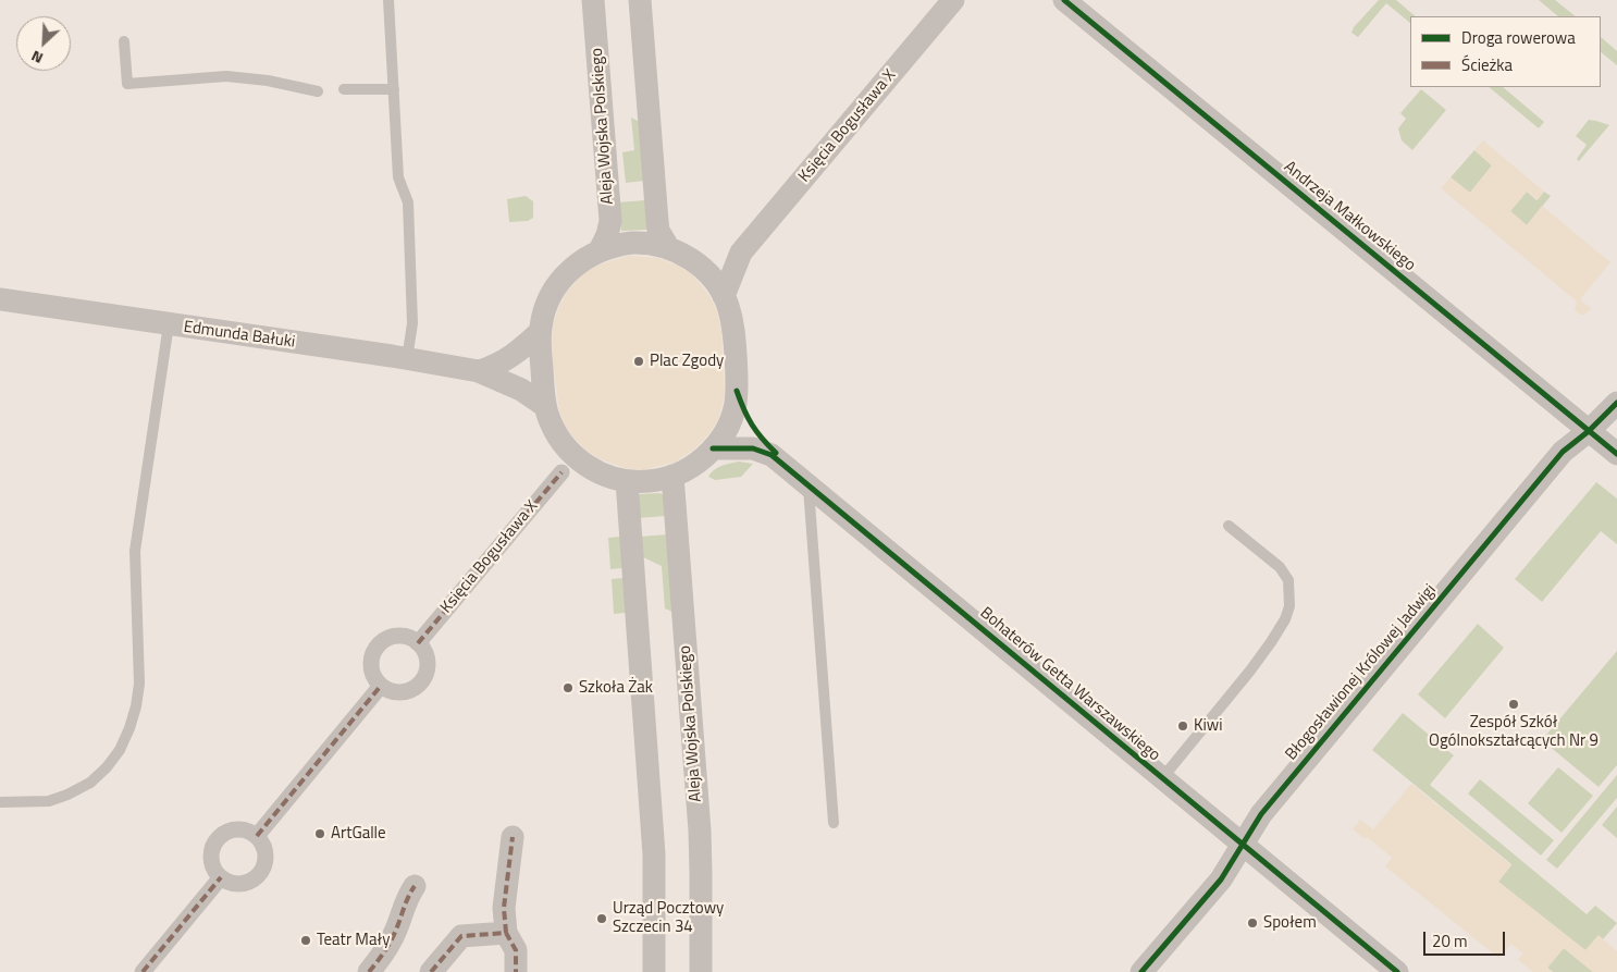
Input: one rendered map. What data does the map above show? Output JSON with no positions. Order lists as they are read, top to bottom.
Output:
{
  "streets": {
    "street": [
      "Aleja Wojska Polskiego",
      "Księcia Bogusława X",
      "Andrzeja Małkowskiego",
      "Edmunda Bałuki",
      "Błogosławionej Królowej Jadwigi",
      "Bohaterów Getta Warszawskiego"
    ]
  },
  "crossings": [
    ["Andrzeja Małkowskiego", "Błogosławionej Królowej Jadwigi"],
    ["Błogosławionej Królowej Jadwigi", "Bohaterów Getta Warszawskiego"]
  ],
  "places": [
    "Plac Zgody",
    "Szkoła Żak",
    "Zespół Szkół Ogólnokształcących Nr 9",
    "Kiwi",
    "ArtGalle",
    "Urząd Pocztowy Szczecin 34",
    "Społem",
    "Teatr Mały"
  ],
  "legend": ["Droga rowerowa", "Ścieżka"],
  "scale_bar": "20 m",
  "north": "bottom left"
}
